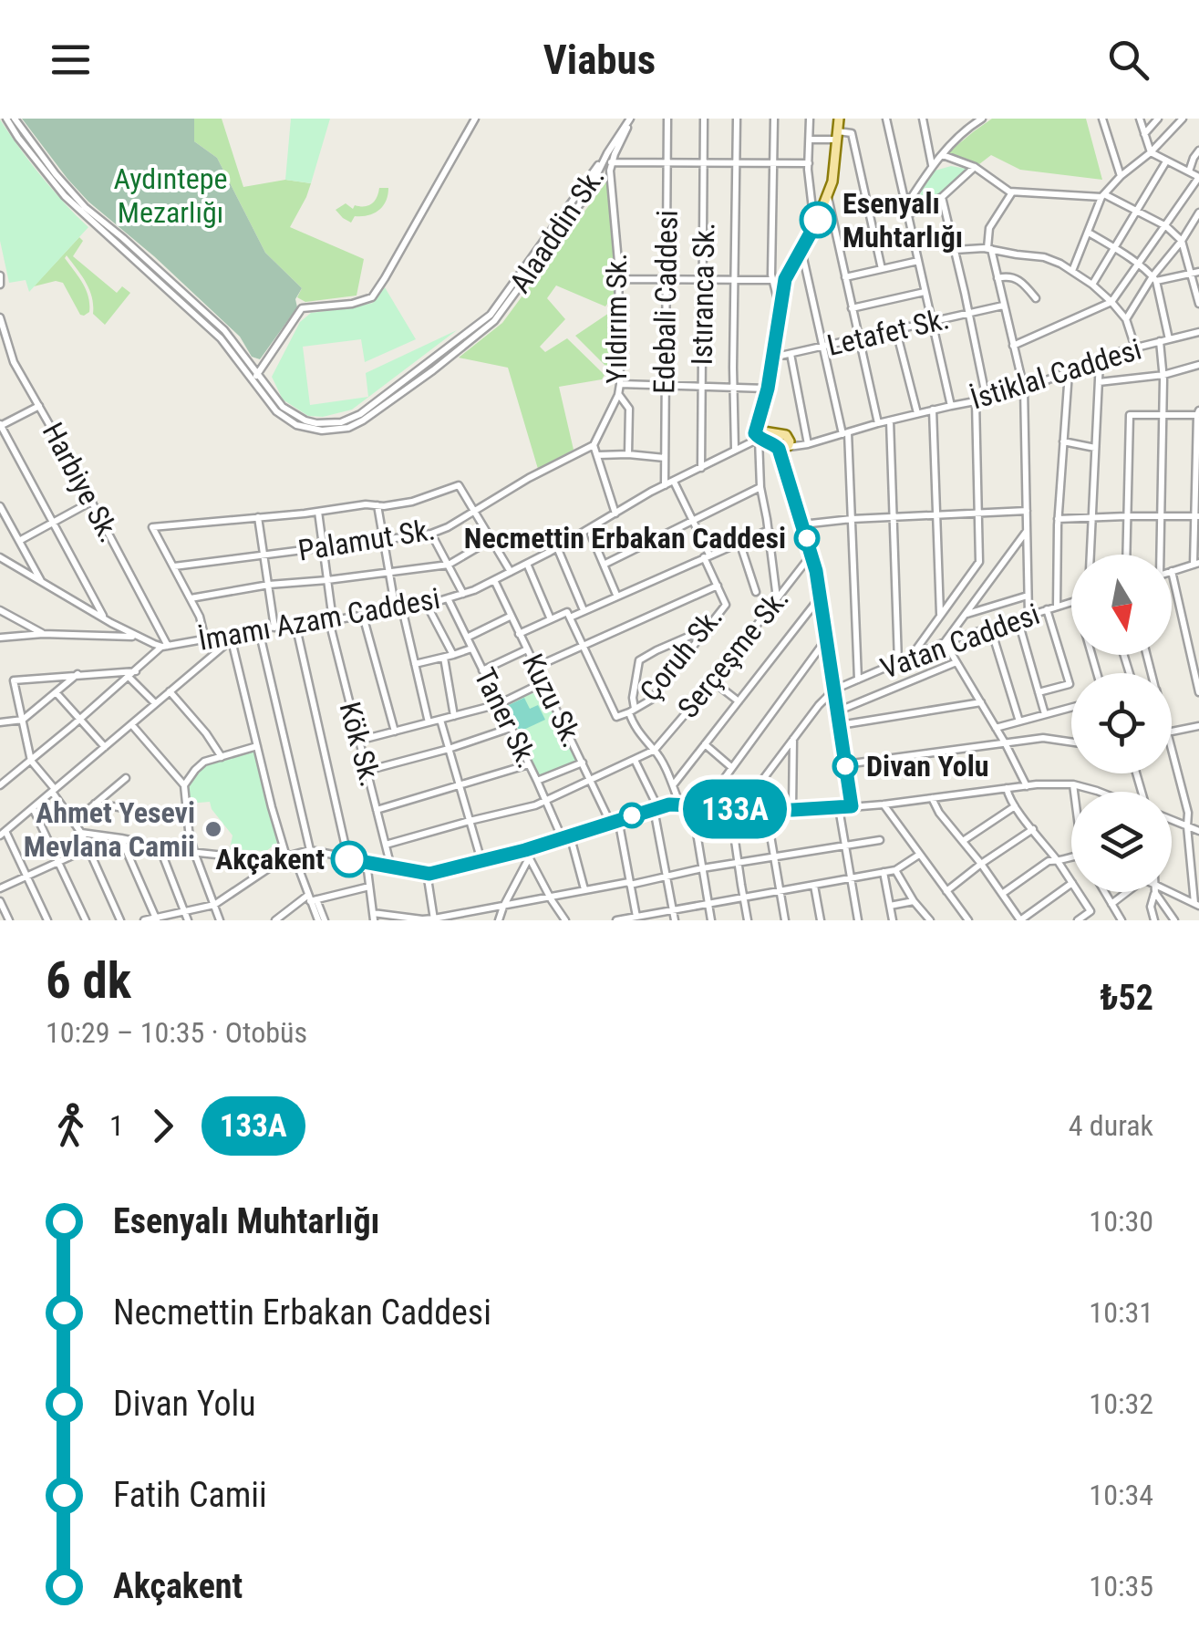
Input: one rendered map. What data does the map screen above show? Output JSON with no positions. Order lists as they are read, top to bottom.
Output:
{
  "streets": {
    "street": [
      "Alaaddin Sk.",
      "Istıranca Sk.",
      "Edebali Caddesi",
      "Yıldırım Sk.",
      "Letafet Sk.",
      "İstiklal Caddesi",
      "Harbiye Sk.",
      "Palamut Sk.",
      "İmamı Azam Caddesi",
      "Vatan Caddesi",
      "Serçeşme Sk.",
      "Çoruh Sk.",
      "Kuzu Sk.",
      "Taner Sk.",
      "Kök Sk."
    ]
  },
  "crossings": [
    ["Alaaddin Sk.", "Yıldırım Sk."],
    ["Istıranca Sk.", "İmamı Azam Caddesi"],
    ["Edebali Caddesi", "İmamı Azam Caddesi"],
    ["Yıldırım Sk.", "Palamut Sk."],
    ["Harbiye Sk.", "İmamı Azam Caddesi"],
    ["Palamut Sk.", "Kök Sk."],
    ["İmamı Azam Caddesi", "Çoruh Sk."],
    ["İmamı Azam Caddesi", "Kuzu Sk."],
    ["İmamı Azam Caddesi", "Taner Sk."],
    ["İmamı Azam Caddesi", "Kök Sk."]
  ],
  "parks": ["Aydıntepe Mezarlığı"],
  "places": [
    "Esenyalı Muhtarlığı",
    "Necmettin Erbakan Caddesi",
    "Divan Yolu",
    "Ahmet Yesevi Mevlana Camii",
    "Akçakent"
  ],
  "lines": ["bus line 133A"],
  "north": "bottom",
  "page": {
    "header": "Viabus",
    "on_map": "133A",
    "heading": ["6 dk", "10:29 – 10:35 · Otobüs", "₺52"],
    "legs": ["1", "133A", "4 durak"],
    "list": [
      {
        "name": "Esenyalı Muhtarlığı",
        "value": "10:30"
      },
      {
        "name": "Necmettin Erbakan Caddesi",
        "value": "10:31"
      },
      {
        "name": "Divan Yolu",
        "value": "10:32"
      },
      {
        "name": "Fatih Camii",
        "value": "10:34"
      },
      {
        "name": "Akçakent",
        "value": "10:35"
      }
    ]
  }
}
